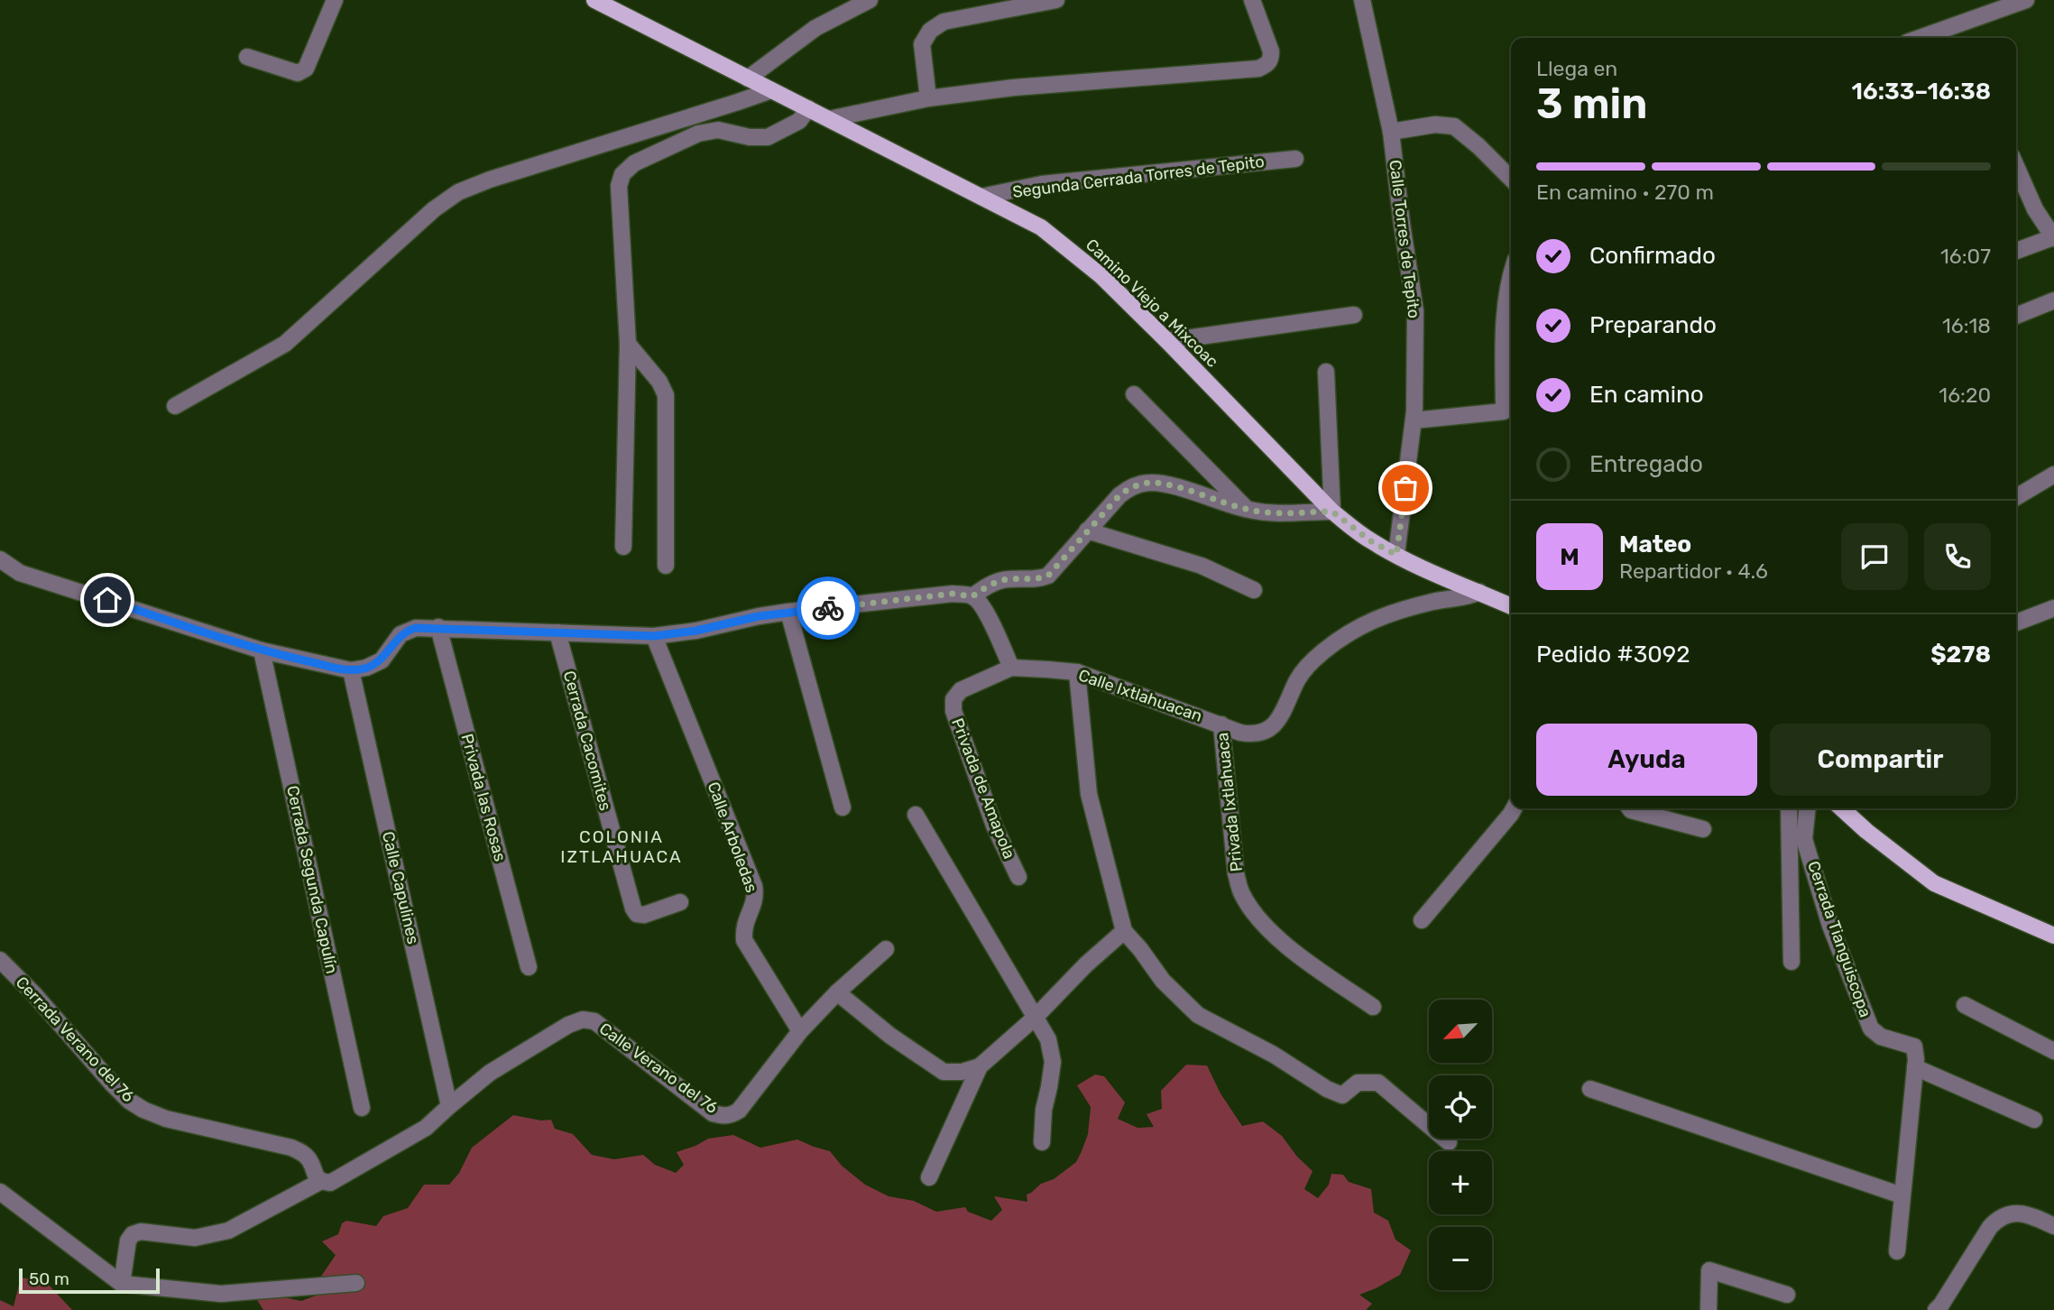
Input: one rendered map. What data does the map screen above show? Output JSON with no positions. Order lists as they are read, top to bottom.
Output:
{
  "streets": {
    "main road": ["Camino Viejo a Mixcoac"],
    "street": [
      "Segunda Cerrada Torres de Tepito",
      "Calle Torres de Tepito",
      "Calle Ixtlahuacan",
      "Cerrada Cacomites",
      "Privada de Amapola",
      "Privada las Rosas",
      "Privada Ixtlahuaca",
      "Calle Arboledas",
      "Cerrada Segunda Capulín",
      "Calle Capulines",
      "Cerrada Tianguiscopa",
      "Cerrada Verano del 76",
      "Calle Verano del 76"
    ]
  },
  "crossings": [
    ["Segunda Cerrada Torres de Tepito", "Camino Viejo a Mixcoac"],
    ["Calle Torres de Tepito", "Camino Viejo a Mixcoac"],
    ["Camino Viejo a Mixcoac", "Calle Ixtlahuacan"],
    ["Calle Ixtlahuacan", "Privada de Amapola"],
    ["Calle Ixtlahuacan", "Privada Ixtlahuaca"],
    ["Calle Arboledas", "Calle Verano del 76"],
    ["Calle Capulines", "Calle Verano del 76"]
  ],
  "districts": ["COLONIA IZTLAHUACA"],
  "scale_bar": "50 m",
  "north": "bottom left",
  "page": {
    "heading": ["3 min", "Llega en", "16:33–16:38"],
    "panel": [
      "Mateo",
      "Repartidor · 4.6",
      "Pedido #3092",
      "$278"
    ],
    "bar": "En camino · 270 m",
    "list": [
      ["Confirmado", "16:07"],
      ["Preparando", "16:18"],
      ["En camino", "16:20"],
      "Entregado"
    ],
    "round": "M",
    "buttons": ["Ayuda", "Compartir"],
    "map_buttons": ["+", "−"],
    "scale": "50 m"
  }
}
